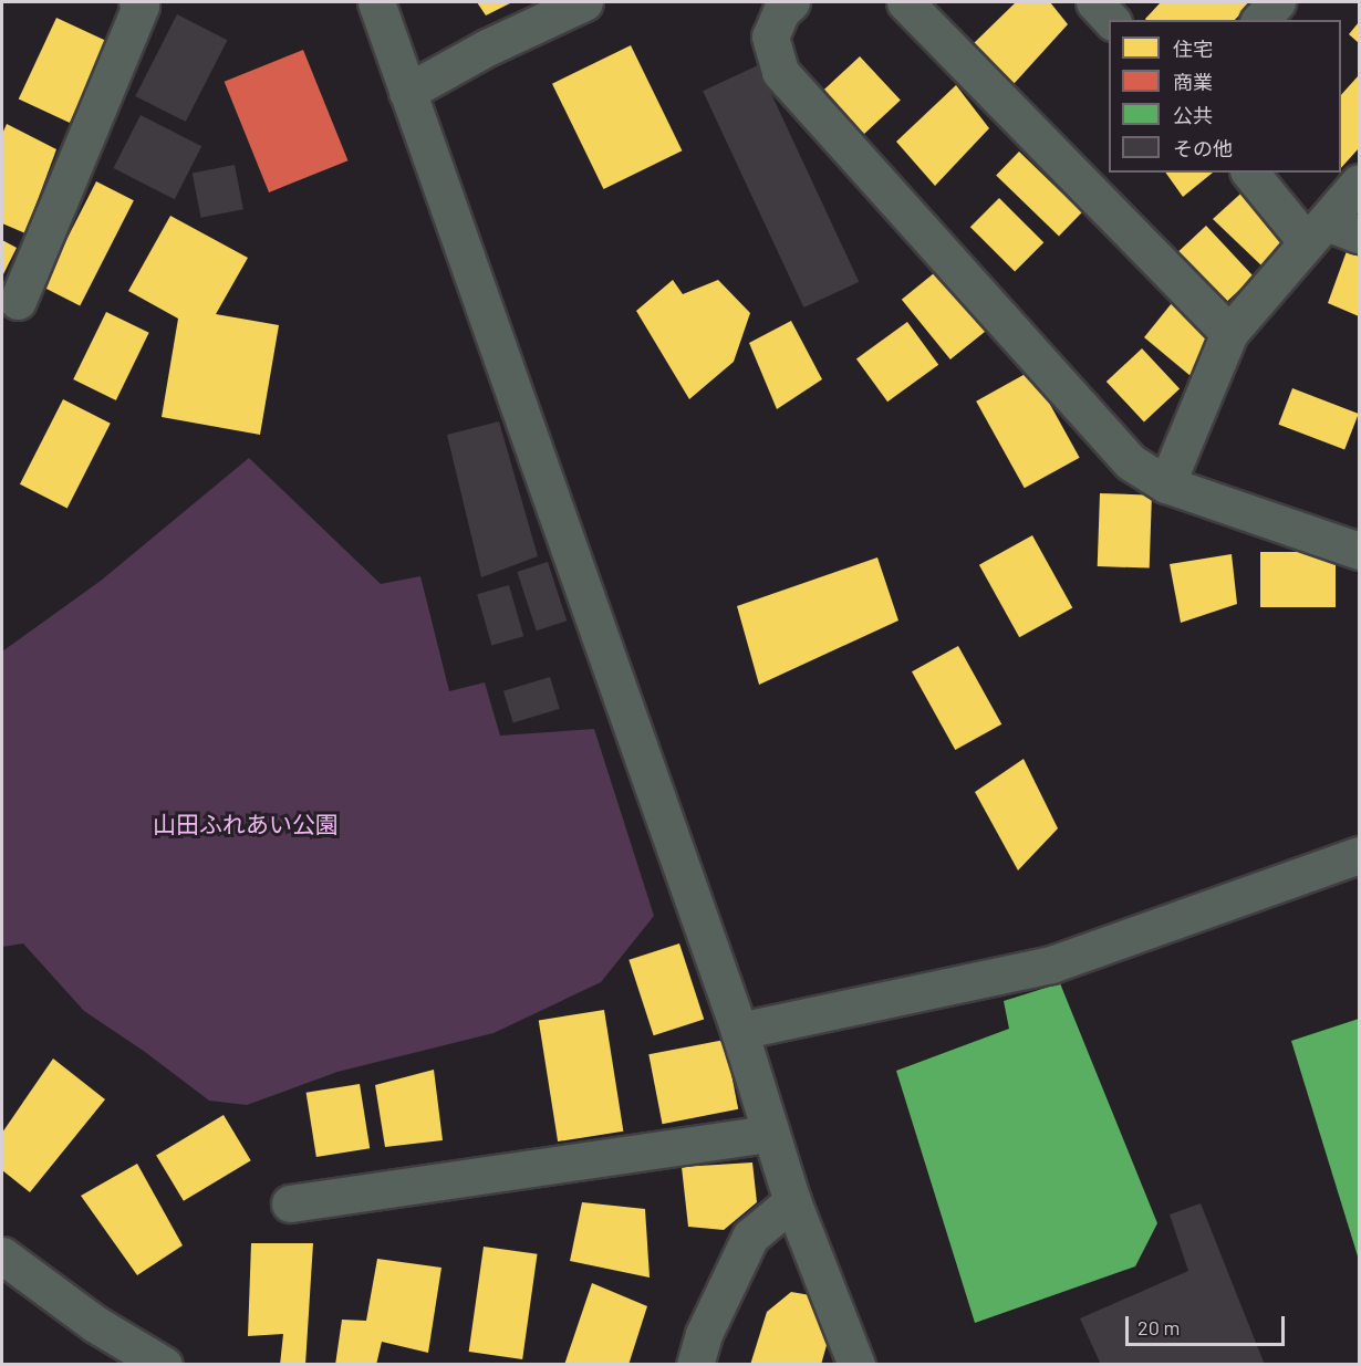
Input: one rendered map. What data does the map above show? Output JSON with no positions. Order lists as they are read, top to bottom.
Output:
{
  "parks": ["山田ふれあい公園"],
  "legend": [
    "住宅",
    "商業",
    "公共",
    "その他"
  ],
  "scale_bar": "20 m"
}
